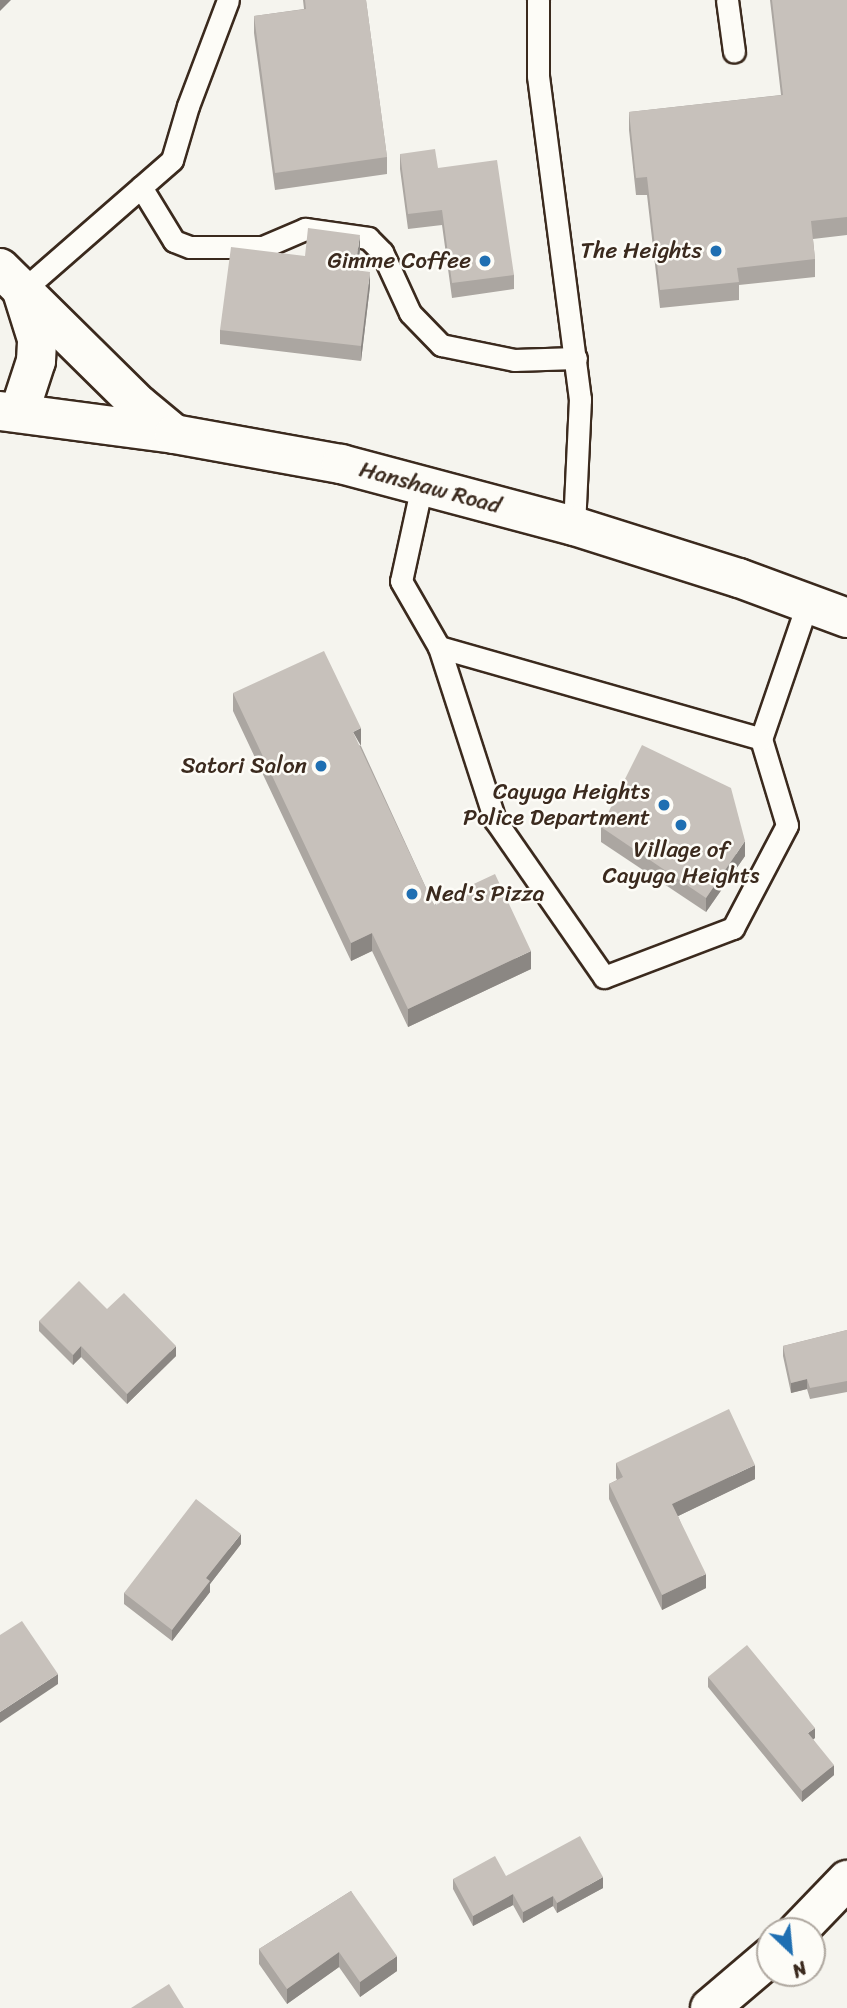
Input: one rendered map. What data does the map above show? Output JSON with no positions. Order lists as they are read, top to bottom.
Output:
{
  "streets": {
    "street": ["Hanshaw Road"]
  },
  "places": [
    "The Heights",
    "Gimme Coffee",
    "Satori Salon",
    "Cayuga Heights Police Department",
    "Village of Cayuga Heights",
    "Ned's Pizza"
  ],
  "north": "bottom right"
}
